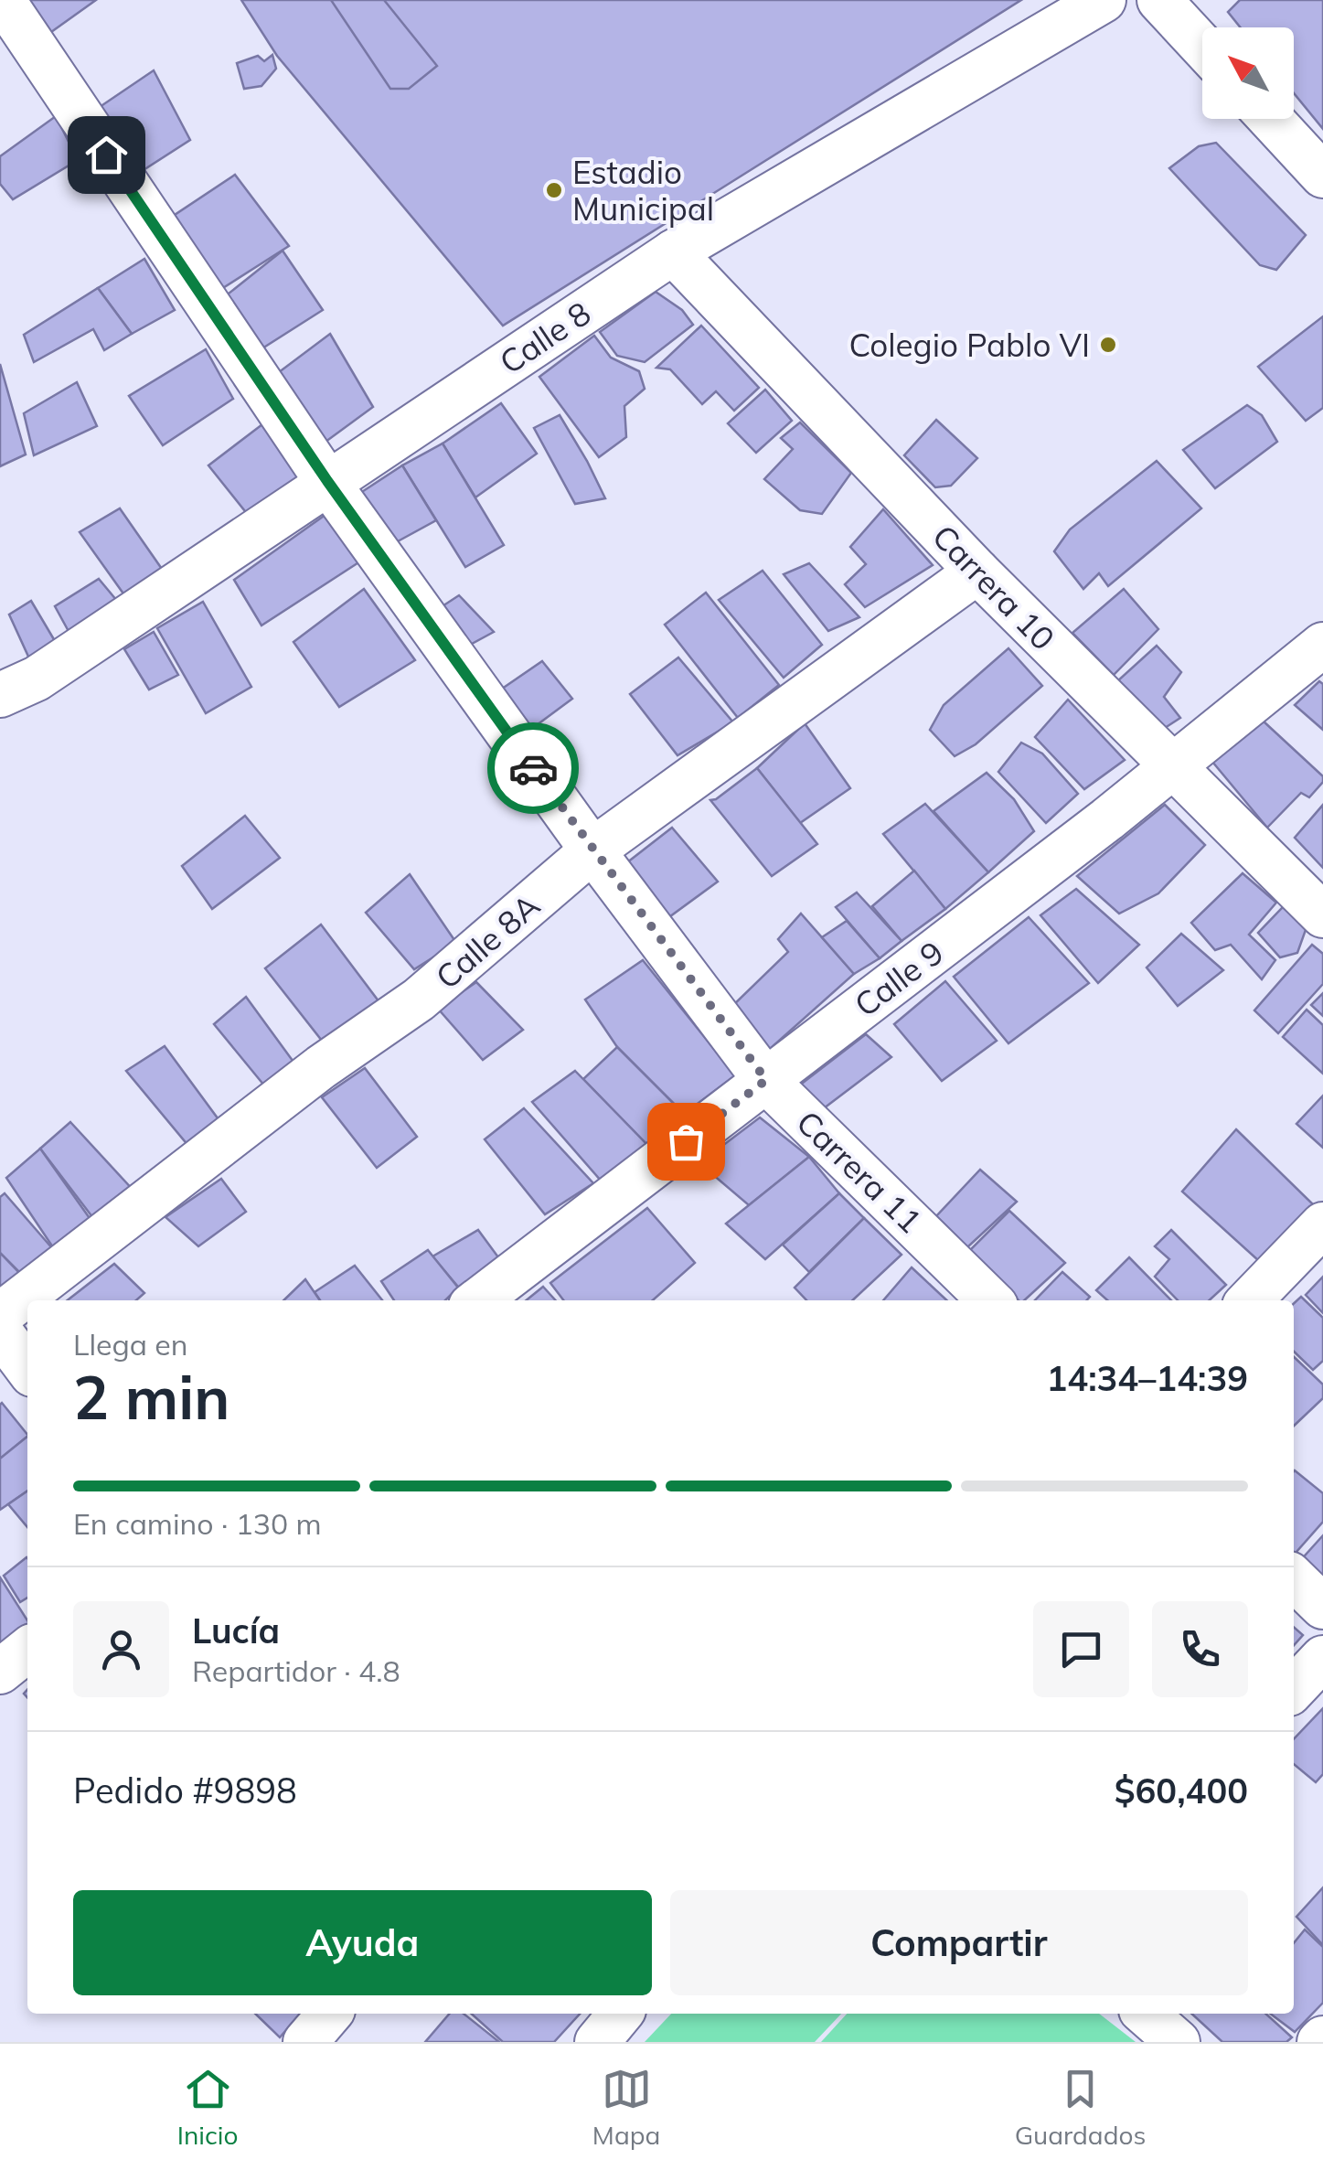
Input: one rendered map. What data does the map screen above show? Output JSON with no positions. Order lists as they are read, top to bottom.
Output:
{
  "streets": {
    "street": [
      "Calle 8",
      "Carrera 10",
      "Calle 8A",
      "Calle 9",
      "Carrera 11"
    ]
  },
  "crossings": [
    ["Calle 8", "Carrera 10"],
    ["Calle 8", "Carrera 11"],
    ["Carrera 10", "Calle 8A"],
    ["Carrera 10", "Calle 9"],
    ["Calle 8A", "Carrera 11"],
    ["Calle 9", "Carrera 11"]
  ],
  "places": ["Estadio Municipal", "Colegio Pablo VI"],
  "north": "top left",
  "page": {
    "heading": ["2 min", "Llega en", "14:34–14:39"],
    "panel": [
      "Lucía",
      "Repartidor · 4.8",
      "Pedido #9898",
      "$60,400"
    ],
    "bar": "En camino · 130 m",
    "buttons": ["Ayuda", "Compartir"],
    "tabs": ["Inicio", "Mapa", "Guardados"]
  }
}
